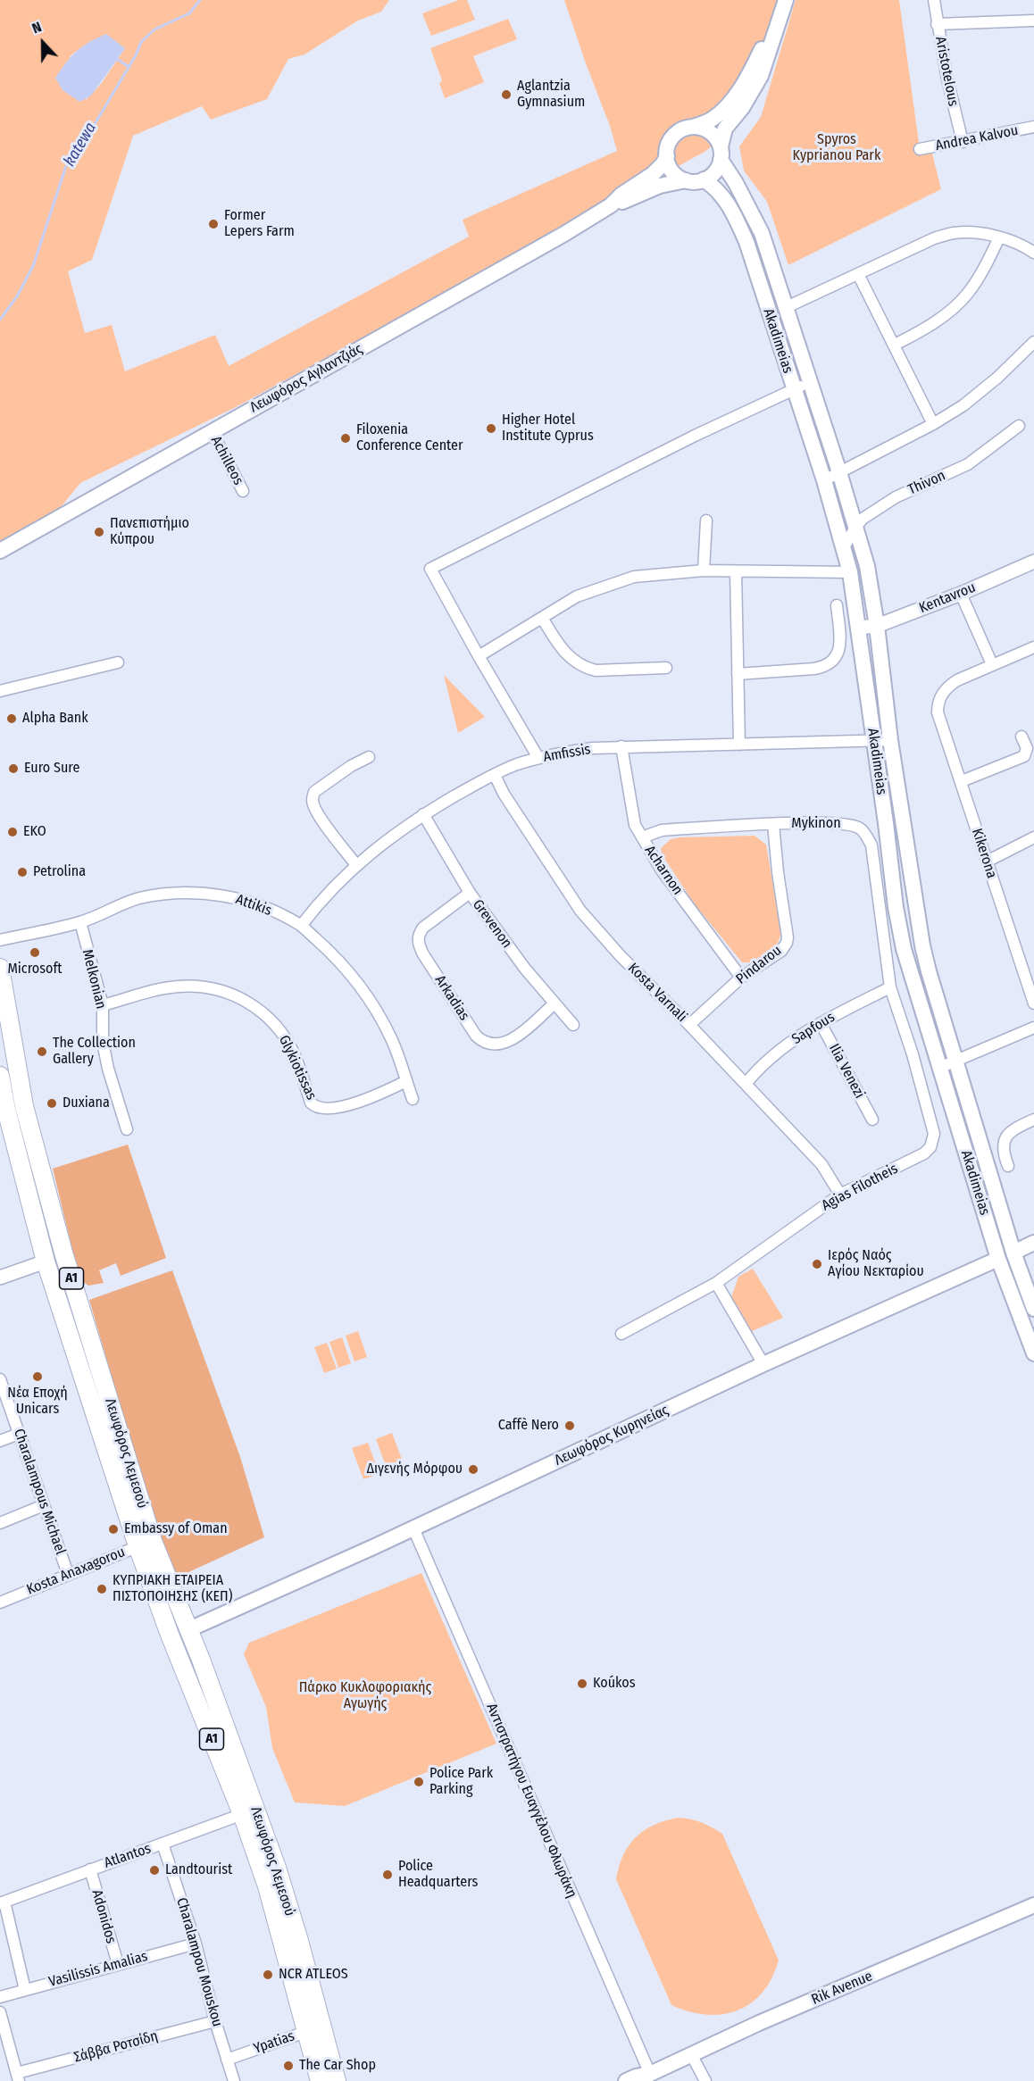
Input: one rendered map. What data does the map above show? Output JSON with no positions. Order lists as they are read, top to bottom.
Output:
{
  "streets": {
    "main road": [
      "Akadimeias",
      "Λεωφόρος Αγλαντζιάς",
      "A1",
      "Λεωφόρος Κυρηνείας",
      "Λεωφόρος Λεμεσού",
      "Rik Avenue"
    ],
    "street": [
      "Aristotelous",
      "Andrea Kalvou",
      "Achilleos",
      "Thivon",
      "Kentavrou",
      "Amfissis",
      "Mykinon",
      "Kikerona",
      "Acharnon",
      "Attikis",
      "Grevenon",
      "Pindarou",
      "Melkonian",
      "Kosta Varnali",
      "Arkadias",
      "Sapfous",
      "Glykiotissas",
      "Ilia Venezi",
      "Agias Filotheis",
      "Charalampous Michael",
      "Kosta Anaxagorou",
      "Αντιστρατήγου Ευαγγέλου Φλωράκη",
      "Atlantos",
      "Adonidos",
      "Charalampou Mouskou",
      "Vasilissis Amalias",
      "Ypatias",
      "Σάββα Ροτσίδη"
    ]
  },
  "crossings": [
    ["Aristotelous", "Andrea Kalvou"],
    ["Akadimeias", "Λεωφόρος Αγλαντζιάς"],
    ["Akadimeias", "Thivon"],
    ["Akadimeias", "Kentavrou"],
    ["Akadimeias", "Amfissis"],
    ["Akadimeias", "Λεωφόρος Κυρηνείας"],
    ["Λεωφόρος Αγλαντζιάς", "Achilleos"],
    ["Amfissis", "Acharnon"],
    ["Amfissis", "Attikis"],
    ["Amfissis", "Grevenon"],
    ["Amfissis", "Kosta Varnali"],
    ["Mykinon", "Acharnon"],
    ["Mykinon", "Pindarou"],
    ["Mykinon", "Sapfous"],
    ["Mykinon", "Agias Filotheis"],
    ["Acharnon", "Pindarou"],
    ["Attikis", "Melkonian"],
    ["Attikis", "Glykiotissas"],
    ["Grevenon", "Arkadias"],
    ["Pindarou", "Kosta Varnali"],
    ["Melkonian", "Glykiotissas"],
    ["Kosta Varnali", "Sapfous"],
    ["Kosta Varnali", "Agias Filotheis"],
    ["Sapfous", "Ilia Venezi"],
    ["Sapfous", "Agias Filotheis"],
    ["Λεωφόρος Κυρηνείας", "Λεωφόρος Λεμεσού"],
    ["Λεωφόρος Κυρηνείας", "Αντιστρατήγου Ευαγγέλου Φλωράκη"],
    ["Λεωφόρος Λεμεσού", "Kosta Anaxagorou"],
    ["Λεωφόρος Λεμεσού", "Atlantos"],
    ["Λεωφόρος Λεμεσού", "Ypatias"],
    ["Charalampous Michael", "Kosta Anaxagorou"],
    ["Αντιστρατήγου Ευαγγέλου Φλωράκη", "Rik Avenue"],
    ["Atlantos", "Adonidos"],
    ["Atlantos", "Charalampou Mouskou"],
    ["Adonidos", "Vasilissis Amalias"],
    ["Charalampou Mouskou", "Vasilissis Amalias"],
    ["Charalampou Mouskou", "Ypatias"],
    ["Charalampou Mouskou", "Σάββα Ροτσίδη"]
  ],
  "water": ["katewa"],
  "parks": ["Spyros Kyprianou Park", "Πάρκο Κυκλοφοριακής Αγωγής"],
  "places": [
    "Aglantzia Gymnasium",
    "Former Lepers Farm",
    "Higher Hotel Institute Cyprus",
    "Filoxenia Conference Center",
    "Πανεπιστήμιο Κύπρου",
    "Alpha Bank",
    "Euro Sure",
    "EKO",
    "Petrolina",
    "Microsoft",
    "The Collection Gallery",
    "Duxiana",
    "Ιερός Ναός Αγίου Νεκταρίου",
    "Νέα Εποχή Unicars",
    "Caffè Nero",
    "Διγενής Μόρφου",
    "Embassy of Oman",
    "ΚΥΠΡΙΑΚΗ ΕΤΑΙΡΕΙΑ ΠΙΣΤΟΠΟΙΗΣΗΣ (ΚΕΠ)",
    "Koúkos",
    "Police Park Parking",
    "Landtourist",
    "Police Headquarters",
    "NCR ATLEOS",
    "The Car Shop"
  ],
  "north": "top"
}
